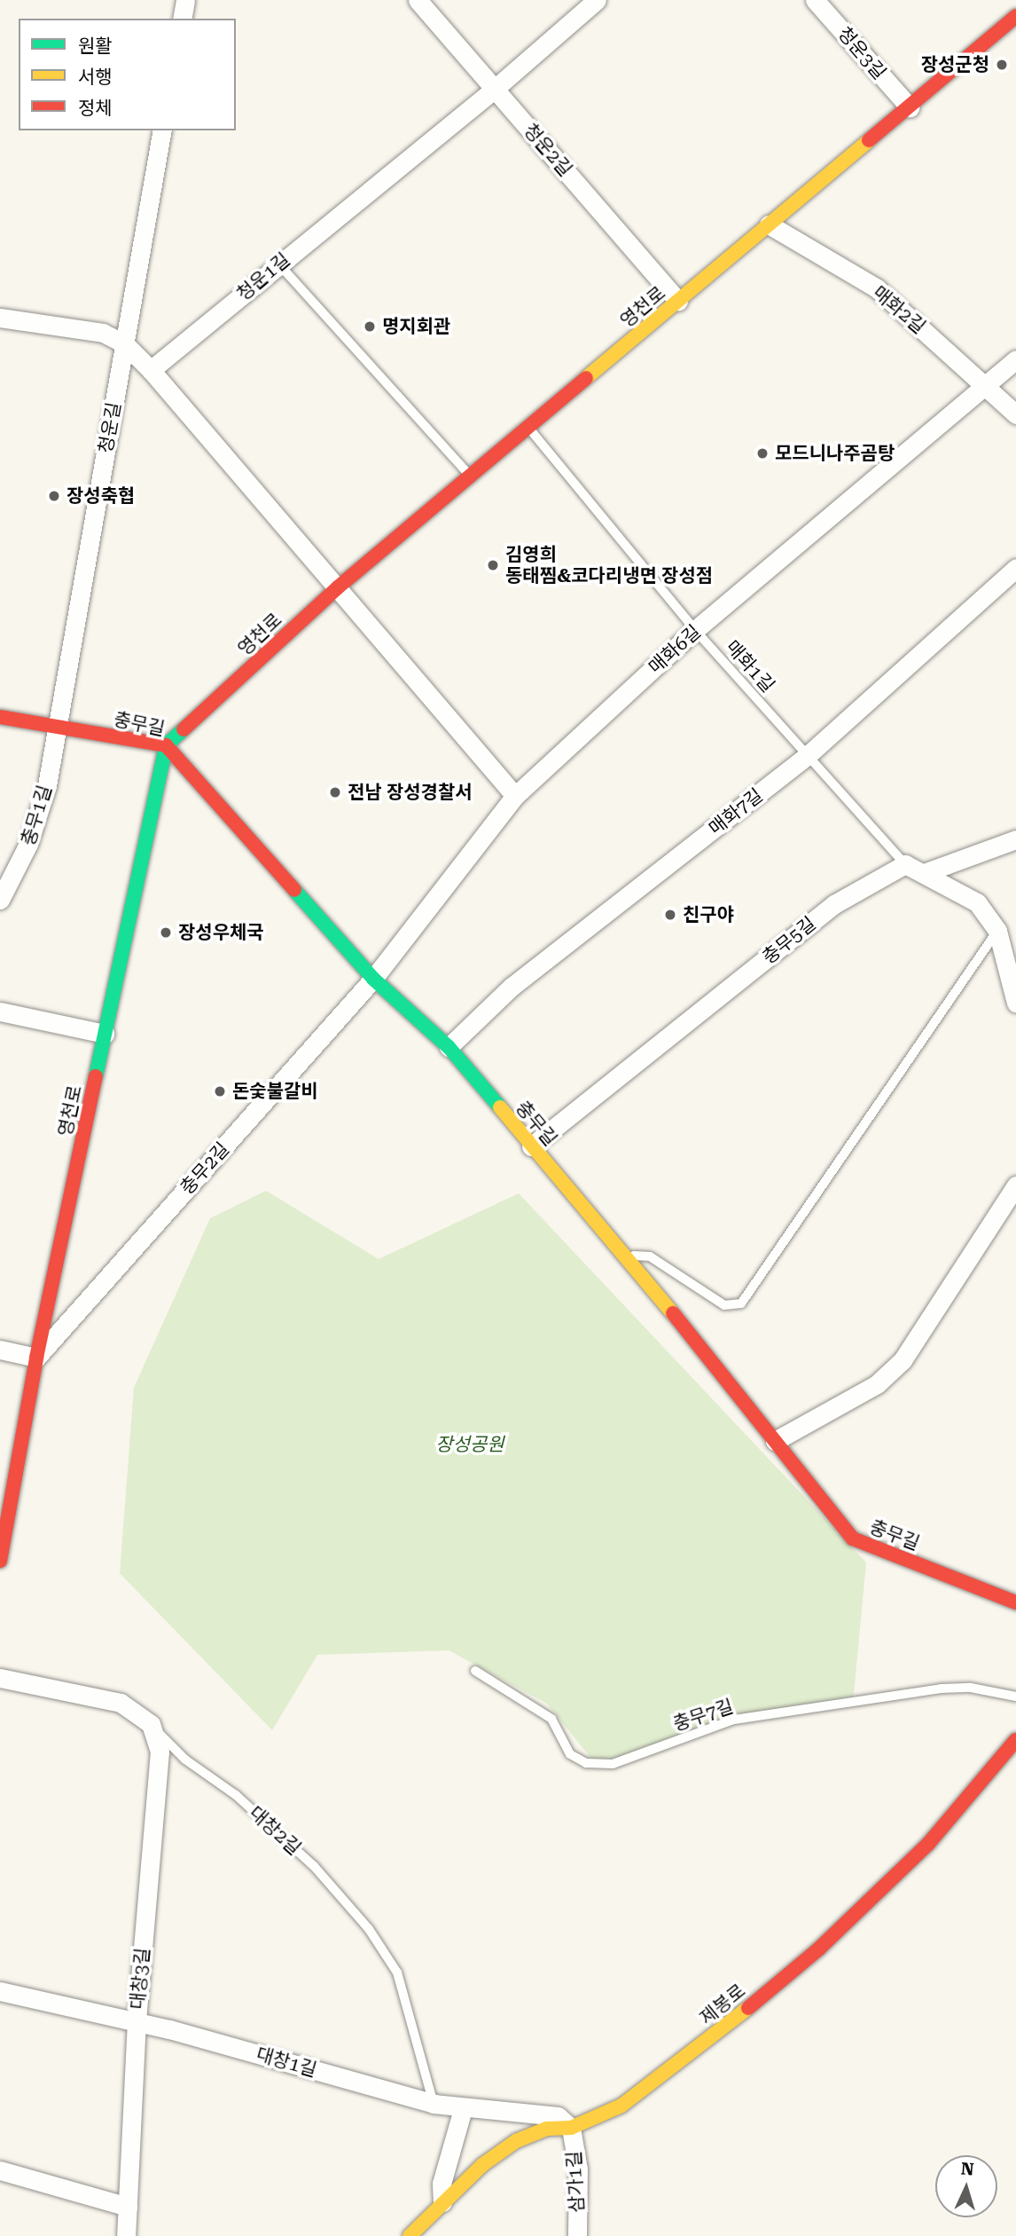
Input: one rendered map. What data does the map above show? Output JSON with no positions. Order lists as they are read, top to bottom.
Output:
{
  "streets": {
    "street": [
      "청운3길",
      "청운2길",
      "청운1길",
      "영천로",
      "매화2길",
      "청운길",
      "매화6길",
      "충무길",
      "매화7길",
      "충무1길",
      "충무5길",
      "충무2길",
      "대창2길",
      "대창3길",
      "제봉로",
      "대창1길",
      "삼가1길"
    ],
    "lane": ["매화1길", "충무7길"]
  },
  "crossings": [
    ["청운3길", "영천로"],
    ["청운2길", "청운1길"],
    ["청운2길", "영천로"],
    ["영천로", "매화2길"],
    ["영천로", "매화1길"],
    ["영천로", "충무길"],
    ["영천로", "충무2길"],
    ["매화2길", "매화6길"],
    ["청운길", "충무길"],
    ["청운길", "충무1길"],
    ["매화6길", "매화1길"],
    ["매화6길", "충무길"],
    ["매화6길", "충무2길"],
    ["매화1길", "매화7길"],
    ["매화1길", "충무5길"],
    ["충무길", "매화7길"],
    ["충무길", "충무1길"],
    ["충무길", "충무5길"],
    ["충무길", "충무2길"],
    ["대창2길", "대창3길"],
    ["대창2길", "대창1길"],
    ["대창3길", "대창1길"],
    ["제봉로", "대창1길"],
    ["제봉로", "삼가1길"],
    ["대창1길", "삼가1길"]
  ],
  "parks": ["장성공원"],
  "places": [
    "장성군청",
    "명지회관",
    "모드니나주곰탕",
    "장성축협",
    "김영희 동태찜&코다리냉면 장성점",
    "전남 장성경찰서",
    "친구야",
    "장성우체국",
    "돈숯불갈비"
  ],
  "legend": ["원활", "서행", "정체"],
  "north": "top"
}
